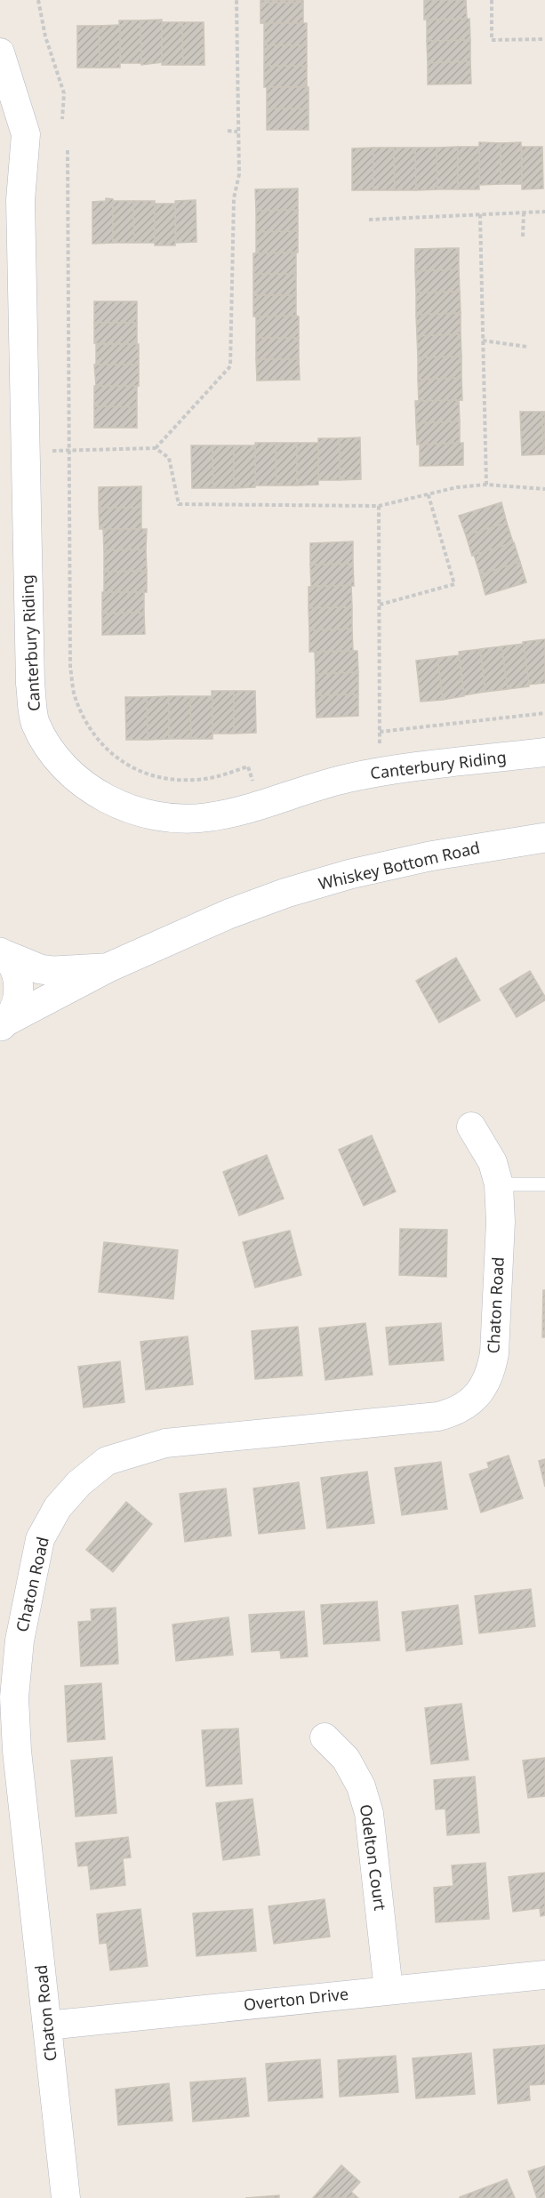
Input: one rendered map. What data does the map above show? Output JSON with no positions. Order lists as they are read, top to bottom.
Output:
{
  "streets": {
    "street": [
      "Canterbury Riding",
      "Whiskey Bottom Road",
      "Chaton Road",
      "Odelton Court",
      "Overton Drive"
    ]
  },
  "crossings": [
    ["Chaton Road", "Overton Drive"],
    ["Odelton Court", "Overton Drive"]
  ]
}
